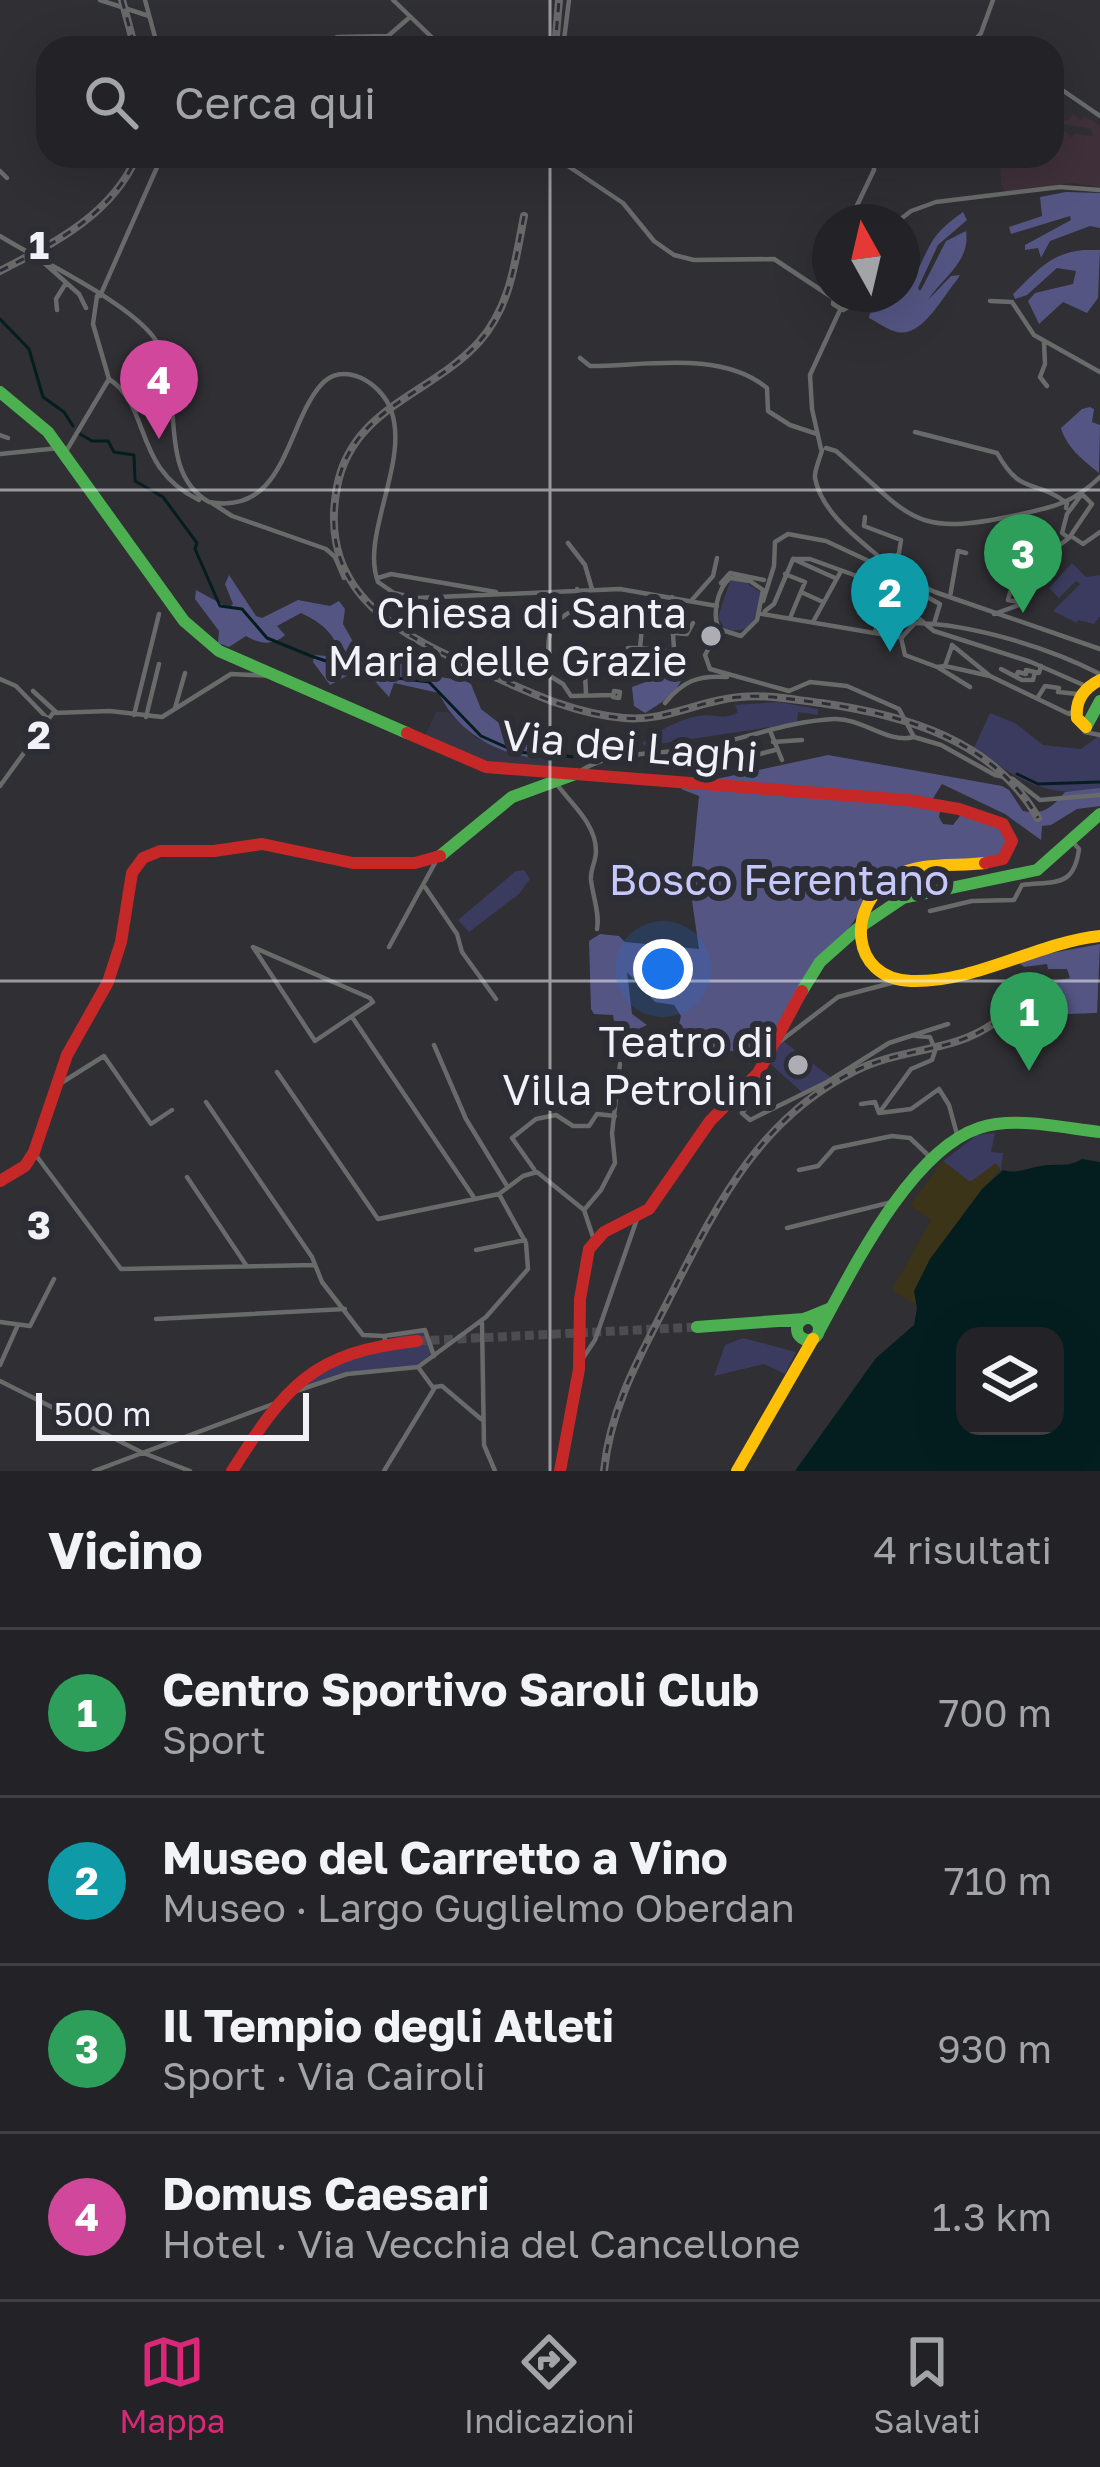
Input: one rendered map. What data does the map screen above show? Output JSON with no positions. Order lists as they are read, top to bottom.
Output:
{
  "streets": {
    "main road": ["Via dei Laghi"]
  },
  "parks": ["Bosco Ferentano"],
  "places": ["Chiesa di Santa Maria delle Grazie", "Teatro di Villa Petrolini"],
  "scale_bar": "500 m",
  "north": "top",
  "page": {
    "search": "Cerca qui",
    "pins": [
      "4",
      "3",
      "2",
      "1"
    ],
    "scale": "500 m",
    "heading": ["Vicino", "4 risultati"],
    "list": [
      {
        "mark": "1",
        "name": "Centro Sportivo Saroli Club",
        "note": "Sport",
        "value": "700 m"
      },
      {
        "mark": "2",
        "name": "Museo del Carretto a Vino",
        "note": "Museo · Largo Guglielmo Oberdan",
        "value": "710 m"
      },
      {
        "mark": "3",
        "name": "Il Tempio degli Atleti",
        "note": "Sport · Via Cairoli",
        "value": "930 m"
      },
      {
        "mark": "4",
        "name": "Domus Caesari",
        "note": "Hotel · Via Vecchia del Cancellone",
        "value": "1.3 km"
      }
    ],
    "nav": ["Mappa", "Indicazioni", "Salvati"]
  },
  "grid": {
    "rows": ["1", "2", "3"]
  }
}
